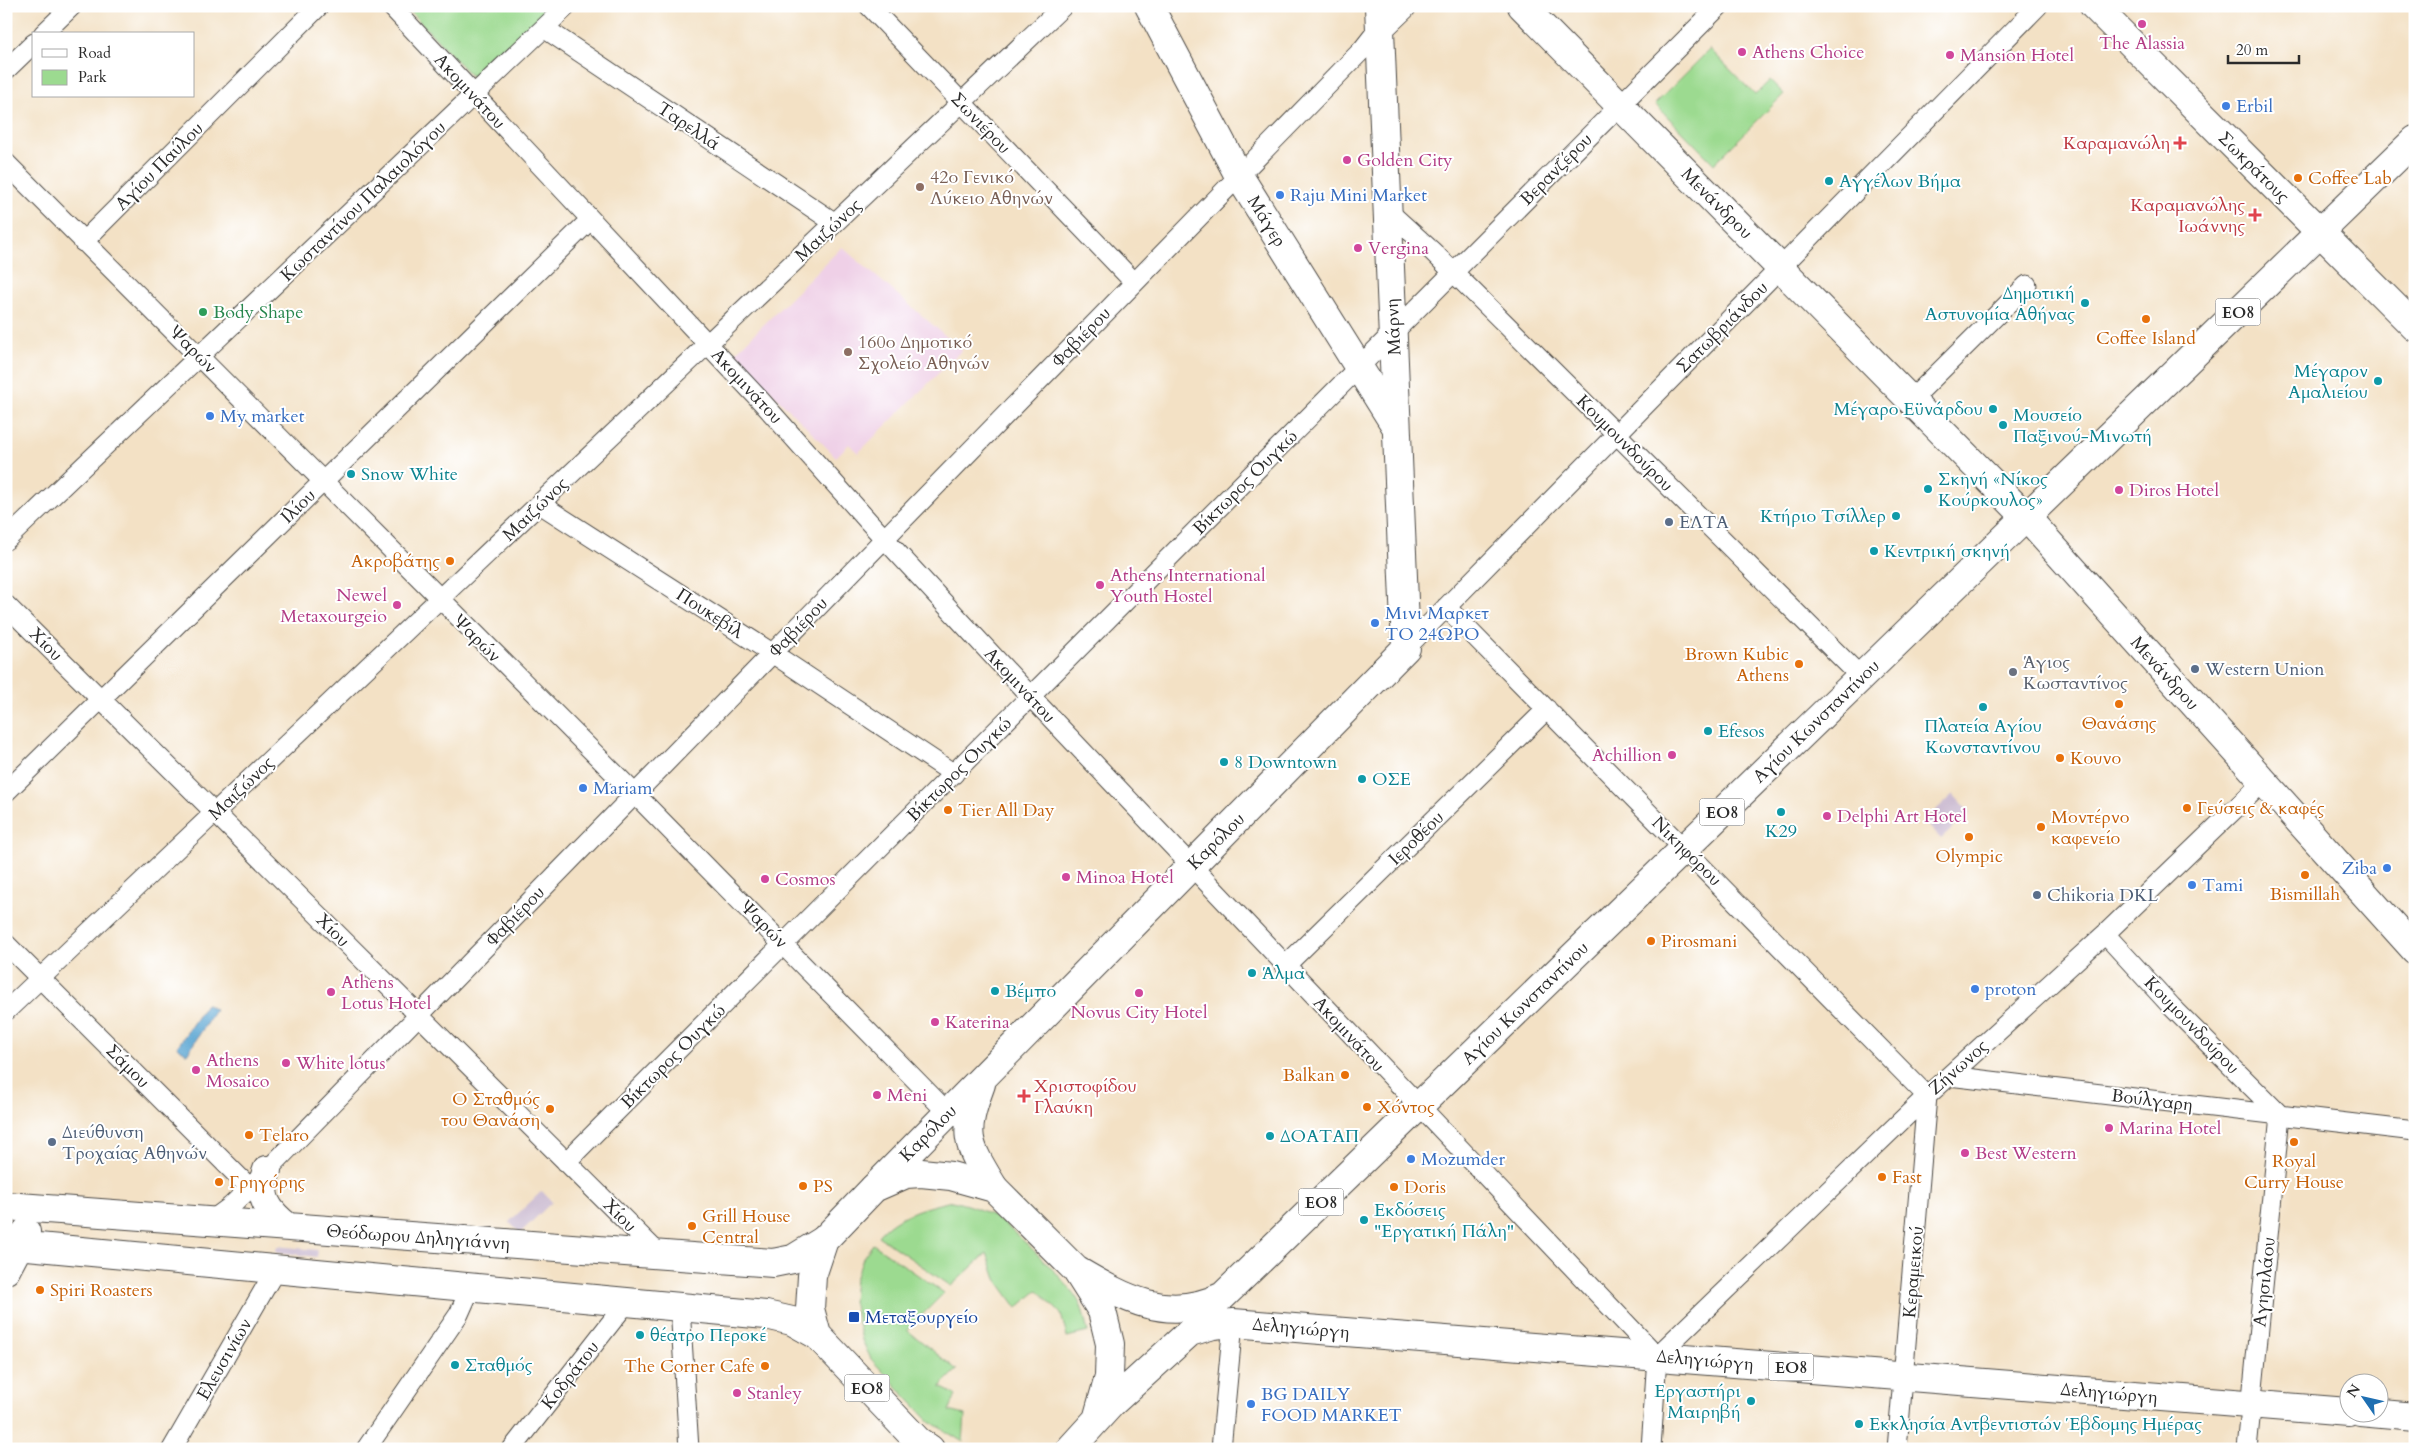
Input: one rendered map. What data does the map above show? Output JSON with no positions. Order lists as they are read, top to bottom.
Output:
{
  "streets": {
    "main road": [
      "Σωκράτους",
      "Μενάνδρου",
      "Μάγερ",
      "ΕΟ8",
      "Μάρνη",
      "Αγίου Κωνσταντίνου",
      "Καρόλου",
      "Θεόδωρου Δηληγιάννη",
      "Δεληγιώργη"
    ],
    "street": [
      "Ακομινάτου",
      "Σωνιέρου",
      "Ταρελλά",
      "Αγίου Παύλου",
      "Βερανζέρου",
      "Κωσταντίνου Παλαιολόγου",
      "Μαιζώνος",
      "Σατωβριάνδου",
      "Φαβιέρου",
      "Ψαρών",
      "Κουμουνδούρου",
      "Βίκτωρος Ουγκώ",
      "Ιλίου",
      "Πουκεβίλ",
      "Χίου",
      "Ιεροθέου",
      "Νικηφόρου",
      "Σάμου",
      "Ζήνωνος",
      "Βούλγαρη",
      "Κεραμεικού",
      "Αγησιλάου",
      "Ελευσινίων",
      "Κοδράτου"
    ]
  },
  "crossings": [
    ["Ακομινάτου", "Κωσταντίνου Παλαιολόγου"],
    ["Ακομινάτου", "Μαιζώνος"],
    ["Ακομινάτου", "Φαβιέρου"],
    ["Ακομινάτου", "Βίκτωρος Ουγκώ"],
    ["Ακομινάτου", "Ιλίου"],
    ["Ακομινάτου", "Αγίου Κωνσταντίνου"],
    ["Ακομινάτου", "Ιεροθέου"],
    ["Ακομινάτου", "Καρόλου"],
    ["Ακομινάτου", "Ζήνωνος"],
    ["Ακομινάτου", "Δεληγιώργη"],
    ["Σωνιέρου", "Μαιζώνος"],
    ["Σωνιέρου", "Φαβιέρου"],
    ["Ταρελλά", "Κωσταντίνου Παλαιολόγου"],
    ["Ταρελλά", "Μαιζώνος"],
    ["Αγίου Παύλου", "Ψαρών"],
    ["Σωκράτους", "Αγίου Κωνσταντίνου"],
    ["Βερανζέρου", "Μενάνδρου"],
    ["Βερανζέρου", "Μάρνη"],
    ["Βερανζέρου", "Κουμουνδούρου"],
    ["Βερανζέρου", "Βίκτωρος Ουγκώ"],
    ["Κωσταντίνου Παλαιολόγου", "Ψαρών"],
    ["Μενάνδρου", "Σατωβριάνδου"],
    ["Μενάνδρου", "Αγίου Κωνσταντίνου"],
    ["Μενάνδρου", "Ζήνωνος"],
    ["Μάγερ", "Μάρνη"],
    ["Μάγερ", "Φαβιέρου"],
    ["Μάγερ", "Βίκτωρος Ουγκώ"],
    ["Μαιζώνος", "Ψαρών"],
    ["Μαιζώνος", "Πουκεβίλ"],
    ["Μαιζώνος", "Χίου"],
    ["Μαιζώνος", "Σάμου"],
    ["ΕΟ8", "Αγίου Κωνσταντίνου"],
    ["ΕΟ8", "Καρόλου"],
    ["ΕΟ8", "Θεόδωρου Δηληγιάννη"],
    ["ΕΟ8", "Δεληγιώργη"],
    ["Μάρνη", "Σατωβριάνδου"],
    ["Μάρνη", "Φαβιέρου"],
    ["Μάρνη", "Κουμουνδούρου"],
    ["Μάρνη", "Βίκτωρος Ουγκώ"],
    ["Μάρνη", "Καρόλου"],
    ["Σατωβριάνδου", "Κουμουνδούρου"],
    ["Σατωβριάνδου", "Καρόλου"],
    ["Σατωβριάνδου", "Νικηφόρου"],
    ["Φαβιέρου", "Ψαρών"],
    ["Φαβιέρου", "Πουκεβίλ"],
    ["Φαβιέρου", "Χίου"],
    ["Φαβιέρου", "Σάμου"],
    ["Φαβιέρου", "Θεόδωρου Δηληγιάννη"],
    ["Ψαρών", "Βίκτωρος Ουγκώ"],
    ["Ψαρών", "Ιλίου"],
    ["Ψαρών", "Καρόλου"],
    ["Κουμουνδούρου", "Αγίου Κωνσταντίνου"],
    ["Κουμουνδούρου", "Ζήνωνος"],
    ["Κουμουνδούρου", "Βούλγαρη"],
    ["Κουμουνδούρου", "Αγησιλάου"],
    ["Βίκτωρος Ουγκώ", "Πουκεβίλ"],
    ["Βίκτωρος Ουγκώ", "Χίου"],
    ["Ιλίου", "Χίου"],
    ["Χίου", "Θεόδωρου Δηληγιάννη"],
    ["Αγίου Κωνσταντίνου", "Νικηφόρου"],
    ["Ιεροθέου", "Νικηφόρου"],
    ["Νικηφόρου", "Ζήνωνος"],
    ["Νικηφόρου", "Κεραμεικού"],
    ["Ζήνωνος", "Βούλγαρη"],
    ["Ζήνωνος", "Κεραμεικού"],
    ["Ζήνωνος", "Δεληγιώργη"],
    ["Βούλγαρη", "Αγησιλάου"],
    ["Κεραμεικού", "Δεληγιώργη"],
    ["Αγησιλάου", "Δεληγιώργη"]
  ],
  "places": {
    "other": [
      "The Alassia",
      "Athens Choice",
      "Mansion Hotel",
      "Erbil",
      "Golden City",
      "Coffee Lab",
      "Αγγέλων Βήμα",
      "42ο Γενικό Λύκειο Αθηνών",
      "Raju Mini Market",
      "Vergina",
      "Δημοτική Αστυνομία Αθήνας",
      "Body Shape",
      "Coffee Island",
      "160ο Δημοτικό Σχολείο Αθηνών",
      "Μέγαρον Αμαλιείου",
      "Μέγαρο Εϋνάρδου",
      "My market",
      "Μουσείο Παξινού-Μινωτή",
      "Snow White",
      "Σκηνή «Νίκος Κούρκουλος»",
      "Diros Hotel",
      "Κτήριο Τσίλλερ",
      "ΕΛΤΑ",
      "Κεντρική σκηνή",
      "Ακροβάτης",
      "Athens International Youth Hostel",
      "Newel Metaxourgeio",
      "Μινι Μαρκετ ΤΟ 24ΩΡΟ",
      "Brown Kubic Athens",
      "Western Union",
      "Άγιος Κωσταντίνος",
      "Θανάσης",
      "Πλατεία Αγίου Κωνσταντίνου",
      "Efesos",
      "Achillion",
      "Κουνο",
      "8 Downtown",
      "ΟΣΕ",
      "Mariam",
      "Γεύσεις & καφές",
      "Tier All Day",
      "Κ29",
      "Delphi Art Hotel",
      "Μοντέρνο καφενείο",
      "Olympic",
      "Ziba",
      "Bismillah",
      "Minoa Hotel",
      "Cosmos",
      "Tami",
      "Chikoria DKL",
      "Pirosmani",
      "Άλμα",
      "proton",
      "Βέμπο",
      "Athens Lotus Hotel",
      "Novus City Hotel",
      "Katerina",
      "White lotus",
      "Athens Mosaico",
      "Balkan",
      "Meni",
      "Χόντος",
      "Ο Σταθμός του Θανάση",
      "Marina Hotel",
      "Telaro",
      "ΔΟΑΤΑΠ",
      "Διεύθυνση Τροχαίας Αθηνών",
      "Royal Curry House",
      "Best Western",
      "Mozumder",
      "Fast",
      "Γρηγόρης",
      "PS",
      "Doris",
      "Εκδόσεις \"Εργατική Πάλη\"",
      "Grill House Central",
      "Spiri Roasters",
      "θέατρο Περοκέ",
      "Σταθμός",
      "The Corner Cafe",
      "Stanley",
      "Εργαστήρι Μαιρηβή",
      "BG DAILY FOOD MARKET",
      "Εκκλησία Αντβεντιστών Έβδομης Ημέρας"
    ],
    "health": ["Καραμανώλη", "Καραμανώλης Ιωάννης", "Χριστοφίδου Γλαύκη"],
    "transit": ["Μεταξουργείο"]
  },
  "legend": ["Road", "Park"],
  "scale_bar": "20 m",
  "north": "top left"
}
